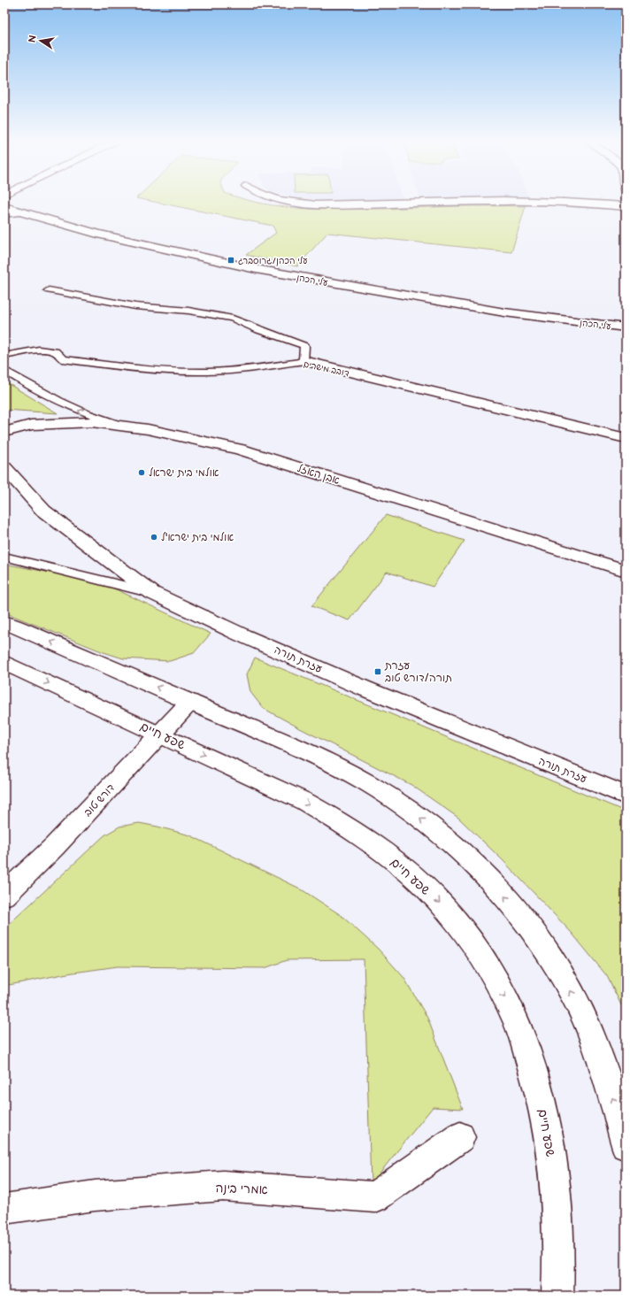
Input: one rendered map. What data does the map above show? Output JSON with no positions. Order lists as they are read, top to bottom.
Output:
{
  "streets": {
    "street": [
      "עלי הכהן",
      "דובב מישרים",
      "אבן האזל",
      "עזרת תורה",
      "שפע חיים",
      "דורש טוב",
      "אמרי בינה"
    ]
  },
  "crossings": [
    ["שפע חיים", "דורש טוב"]
  ],
  "places": {
    "transit": ["עלי הכהן/גרוסברג", "עזרת תורה/דורש טוב"],
    "other": ["אולמי בית ישראל", "אולמי בית ישרא'ל"]
  },
  "north": "left"
}
